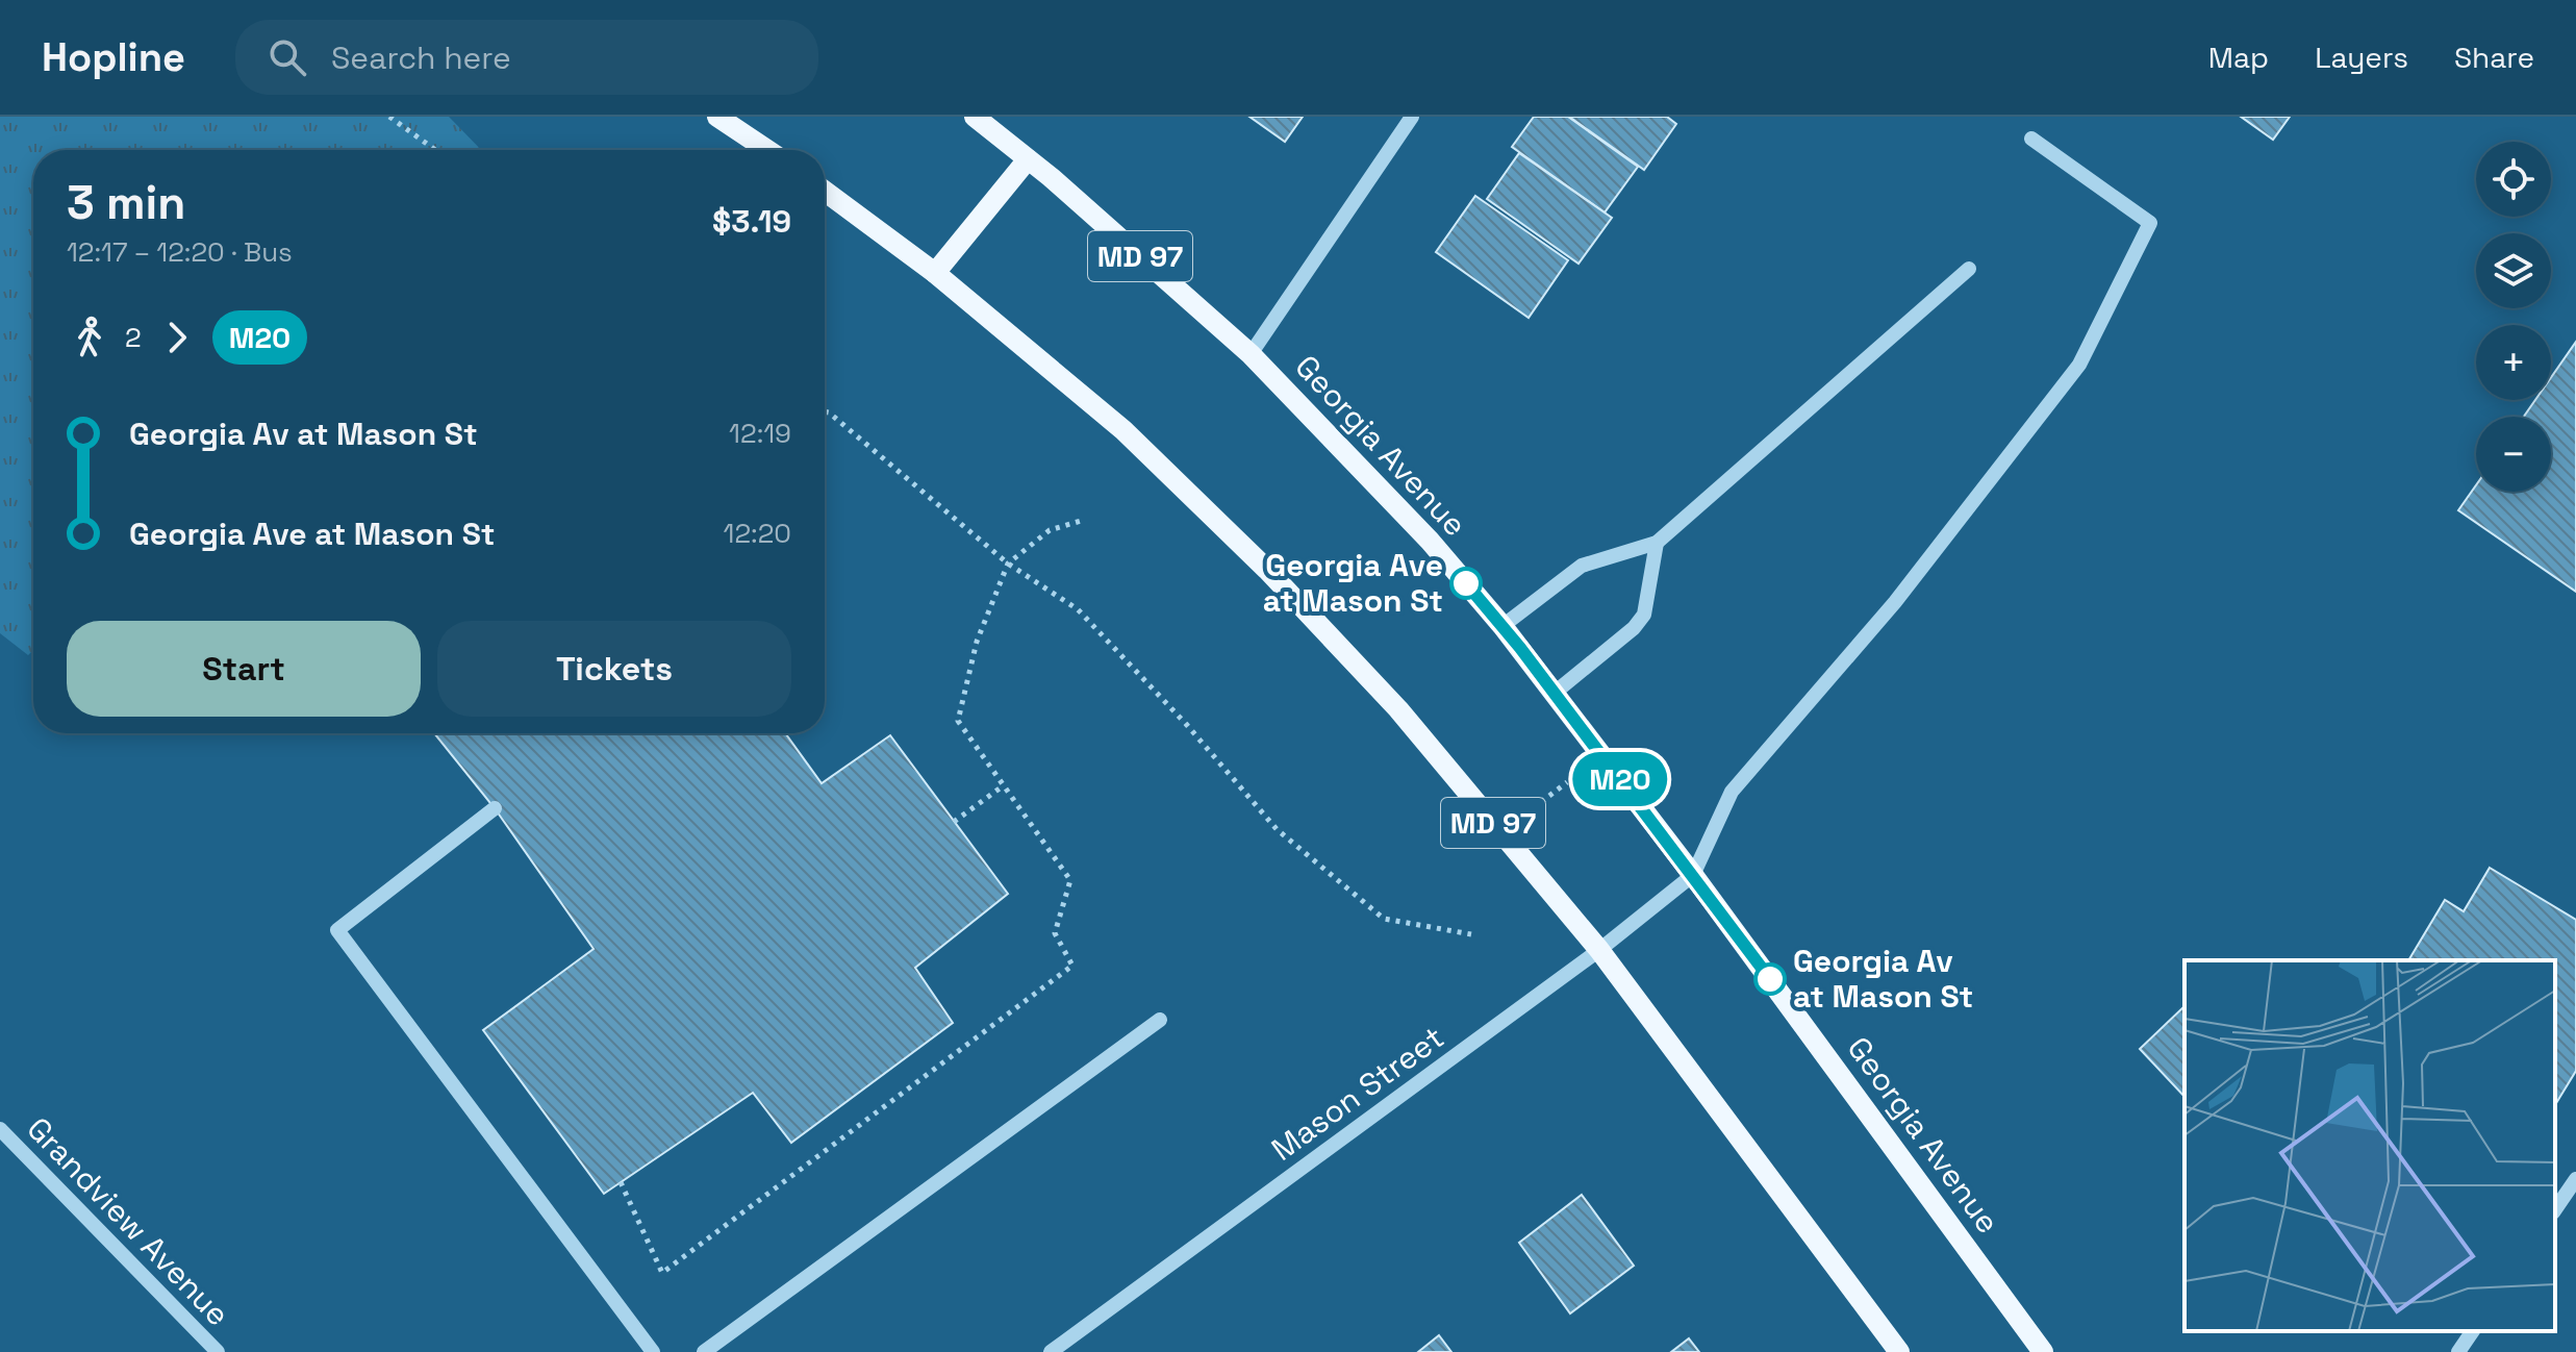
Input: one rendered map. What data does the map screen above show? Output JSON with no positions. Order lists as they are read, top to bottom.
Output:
{
  "streets": {
    "main road": ["MD 97", "Georgia Avenue"],
    "street": ["Mason Street", "Grandview Avenue"]
  },
  "crossings": [
    ["MD 97", "Mason Street"],
    ["Georgia Avenue", "Mason Street"]
  ],
  "places": ["Georgia Ave at Mason St", "Georgia Av at Mason St"],
  "lines": ["bus line M20"],
  "page": {
    "header": "Hopline",
    "search": "Search here",
    "nav": ["Map", "Layers", "Share"],
    "on_map": "M20",
    "map_buttons": ["+", "−"],
    "heading": ["3 min", "12:17 – 12:20 · Bus", "$3.19"],
    "legs": ["2", "M20"],
    "list": [
      {
        "name": "Georgia Av at Mason St",
        "value": "12:19"
      },
      {
        "name": "Georgia Ave at Mason St",
        "value": "12:20"
      }
    ],
    "buttons": ["Start", "Tickets"]
  }
}
